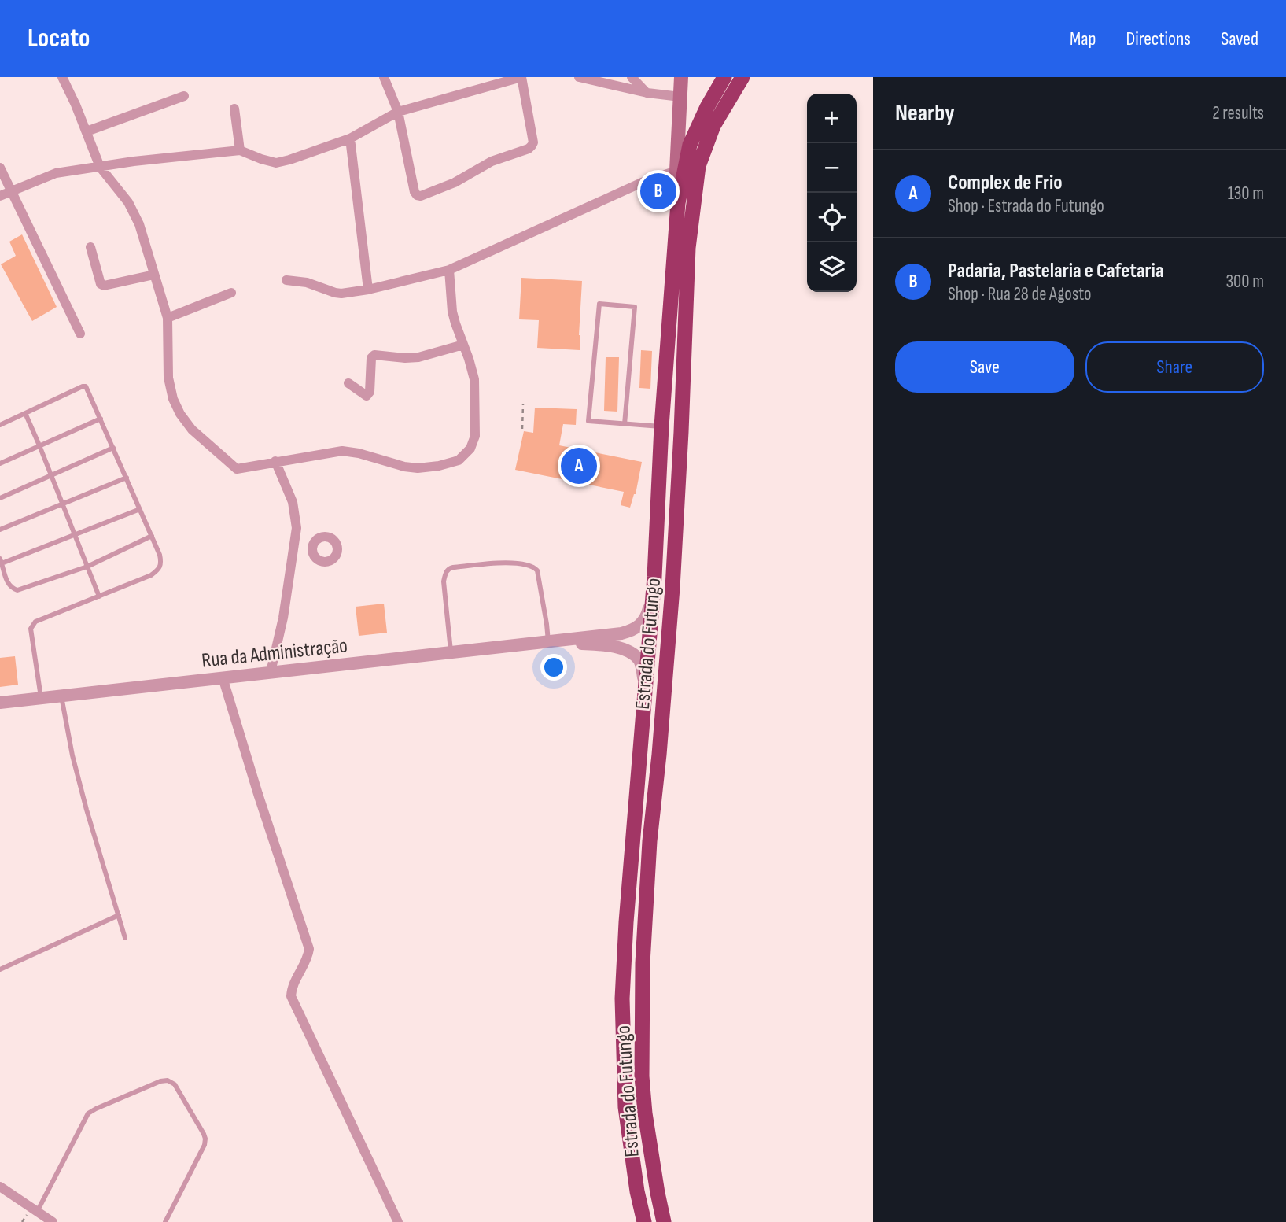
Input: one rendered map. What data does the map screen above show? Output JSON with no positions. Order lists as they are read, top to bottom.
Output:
{
  "streets": {
    "highway": ["Estrada do Futungo"],
    "street": ["Rua da Administração"]
  },
  "page": {
    "header": "Locato",
    "nav": ["Map", "Directions", "Saved"],
    "heading": ["Nearby", "2 results"],
    "map_buttons": ["+", "−"],
    "list": [
      {
        "mark": "A",
        "name": "Complex de Frio",
        "note": "Shop · Estrada do Futungo",
        "value": "130 m"
      },
      {
        "mark": "B",
        "name": "Padaria, Pastelaria e Cafetaria",
        "note": "Shop · Rua 28 de Agosto",
        "value": "300 m"
      }
    ],
    "pins": ["B", "A"],
    "buttons": ["Save", "Share"]
  }
}
